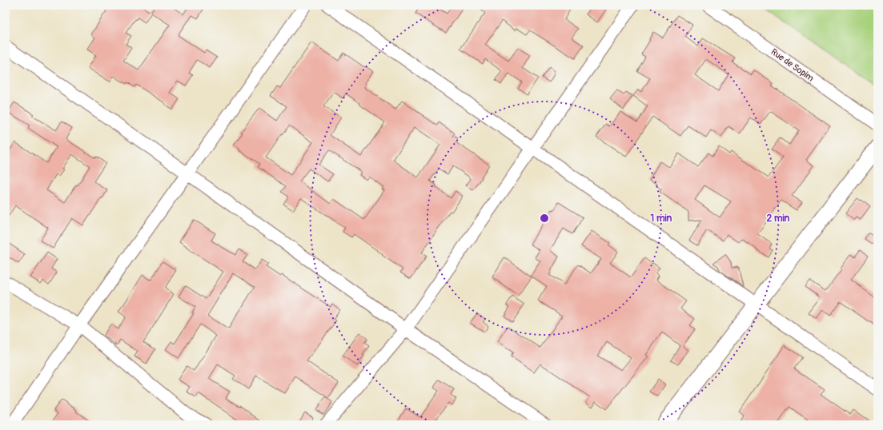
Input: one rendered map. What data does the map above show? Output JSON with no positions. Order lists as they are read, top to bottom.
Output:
{
  "streets": {
    "street": ["Rue de Sopim"]
  },
  "rings": ["1 min", "2 min"]
}
